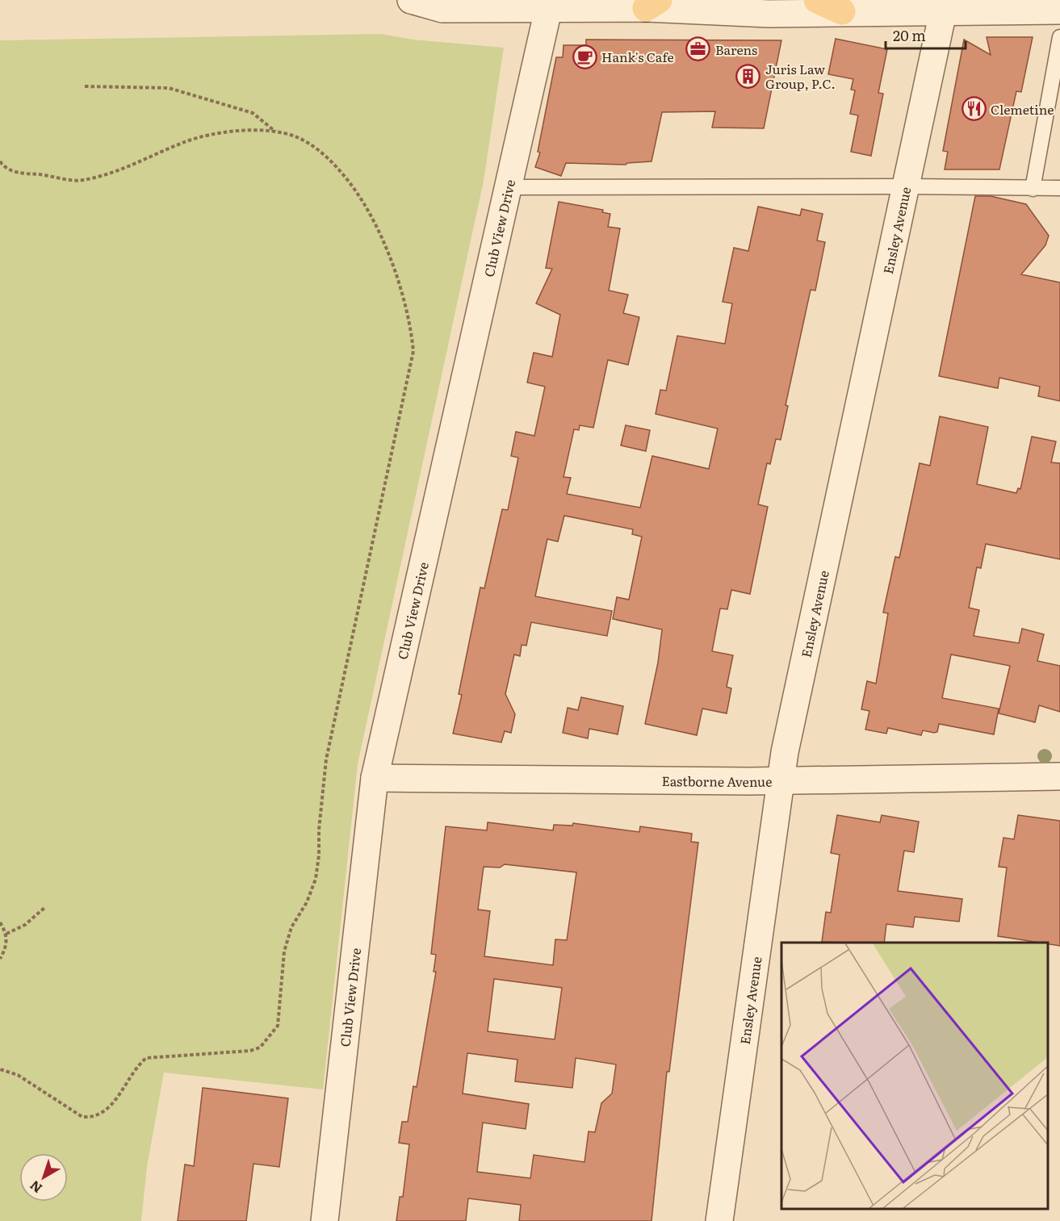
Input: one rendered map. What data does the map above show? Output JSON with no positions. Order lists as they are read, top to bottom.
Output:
{
  "streets": {
    "street": ["Club View Drive", "Ensley Avenue", "Eastborne Avenue"]
  },
  "crossings": [
    ["Club View Drive", "Eastborne Avenue"],
    ["Ensley Avenue", "Eastborne Avenue"]
  ],
  "places": {
    "office": ["Barens"],
    "cafe": ["Hank's Cafe"],
    "building": ["Juris Law Group, P.C."],
    "restaurant": ["Clemetine"]
  },
  "scale_bar": "20 m",
  "north": "bottom left"
}
